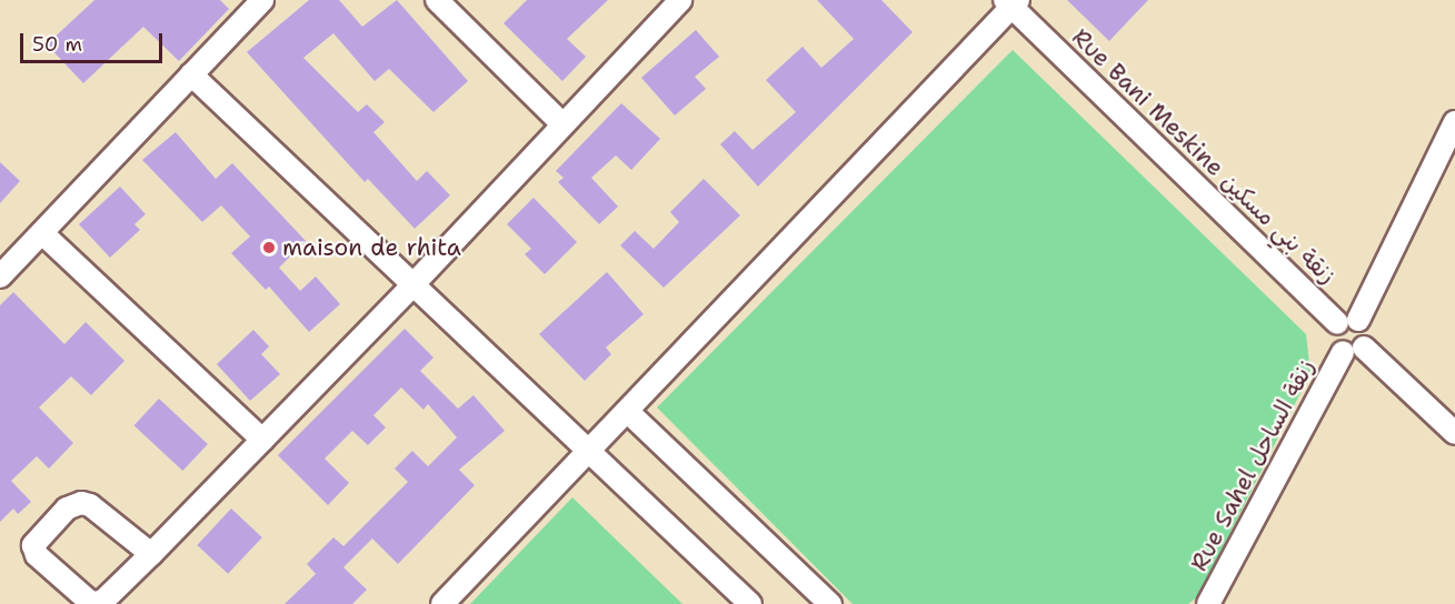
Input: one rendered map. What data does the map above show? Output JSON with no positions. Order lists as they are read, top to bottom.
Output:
{
  "streets": {
    "street": ["Rue Bani Meskine زنقة بني مسكين", "Rue Sahel زنقة الساحل"]
  },
  "places": ["maison de rhita"],
  "scale_bar": "50 m"
}
